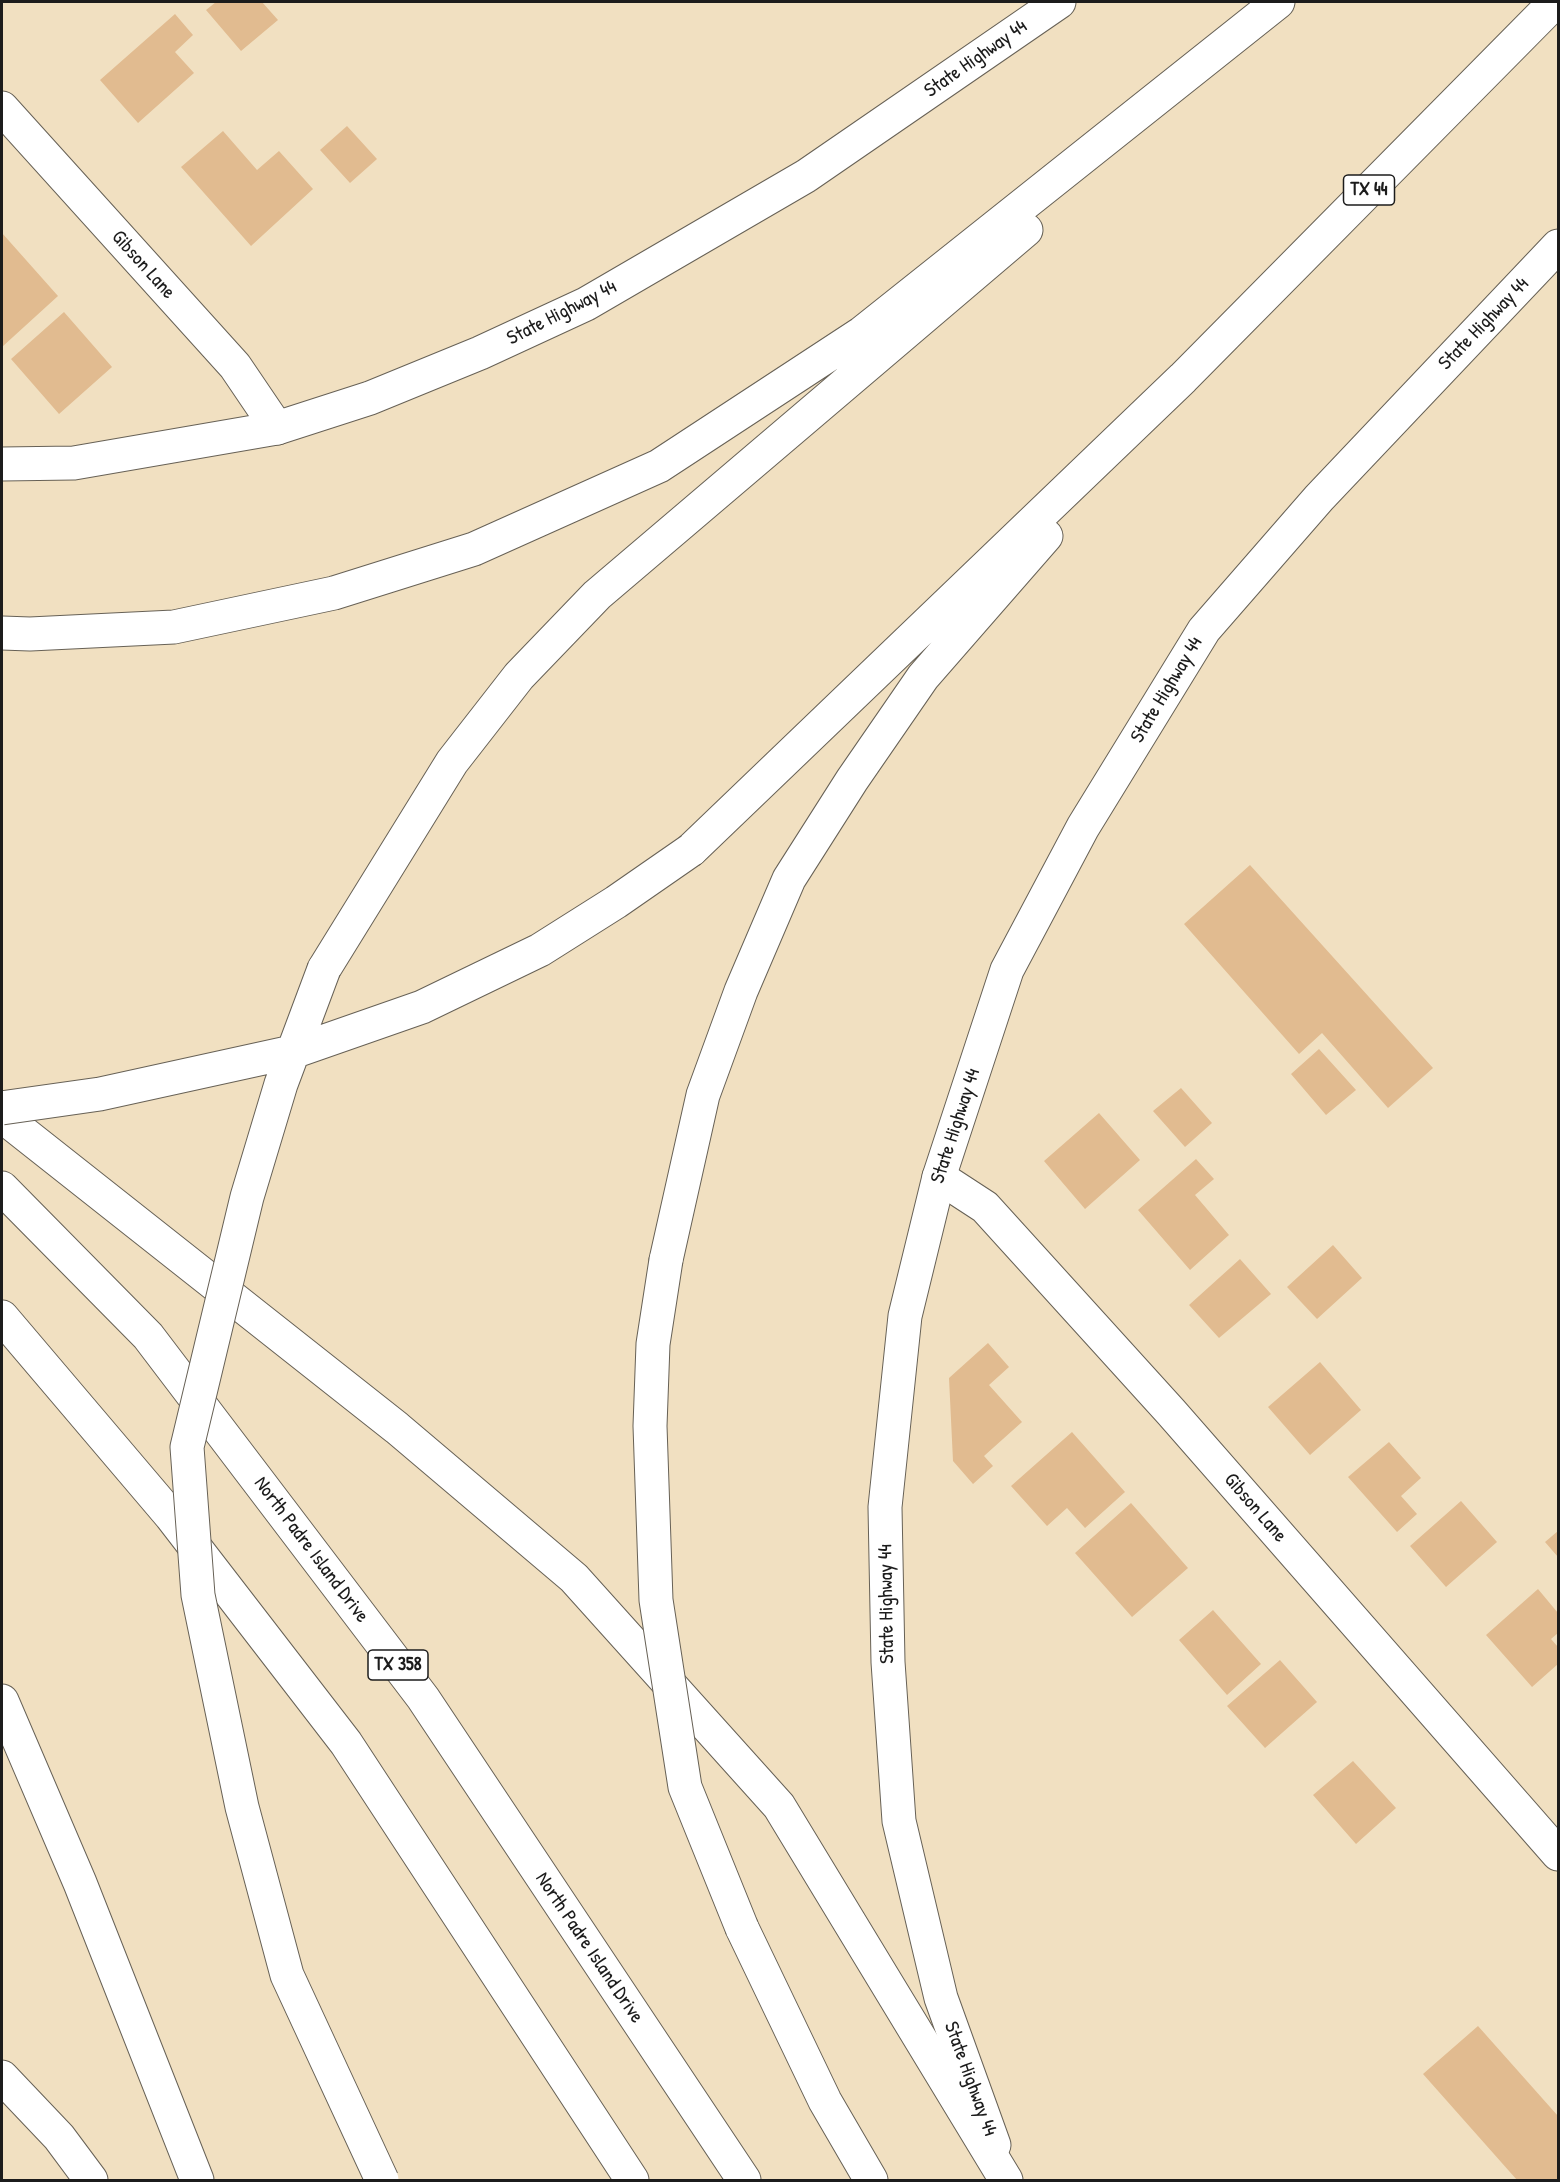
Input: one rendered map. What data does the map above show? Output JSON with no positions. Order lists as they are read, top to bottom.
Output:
{
  "streets": {
    "main road": [
      "State Highway 44",
      "TX 44",
      "Gibson Lane",
      "North Padre Island Drive",
      "TX 358"
    ]
  },
  "crossings": [
    ["State Highway 44", "Gibson Lane"]
  ]
}
